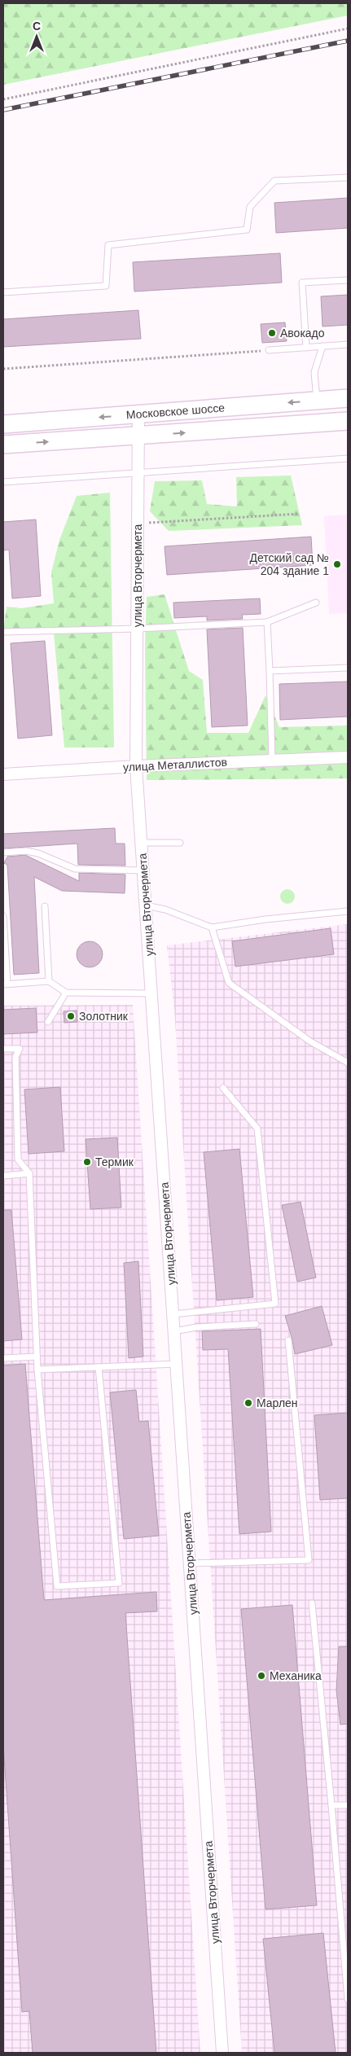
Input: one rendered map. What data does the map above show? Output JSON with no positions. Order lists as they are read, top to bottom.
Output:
{
  "streets": {
    "main road": ["Московское шоссе"],
    "street": ["улица Вторчермета", "улица Металлистов"]
  },
  "crossings": [
    ["Московское шоссе", "улица Вторчермета"],
    ["улица Вторчермета", "улица Металлистов"]
  ],
  "places": [
    "Авокадо",
    "Детский сад № 204 здание 1",
    "Золотник",
    "Термик",
    "Марлен",
    "Механика"
  ],
  "north": "top"
}
